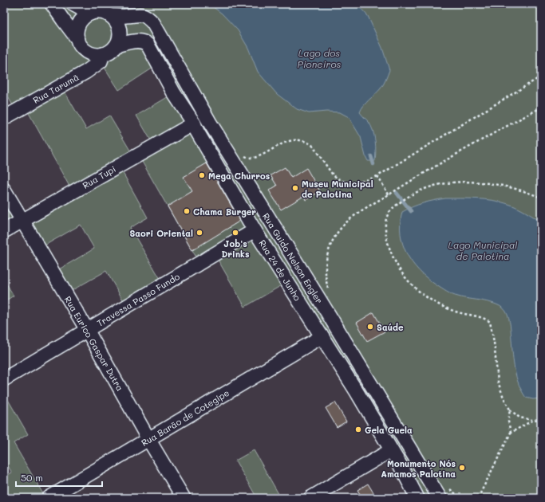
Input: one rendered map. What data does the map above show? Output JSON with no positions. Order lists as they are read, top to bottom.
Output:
{
  "streets": {
    "street": [
      "Rua Tarumã",
      "Rua Tupi",
      "Rua Guido Nelson Engler",
      "Rua 24 de Junho",
      "Travessa Passo Fundo",
      "Rua Eurico Gaspar Dutra",
      "Rua Barão de Cotegipe"
    ]
  },
  "crossings": [
    ["Rua Tarumã", "Rua Guido Nelson Engler"],
    ["Rua Tarumã", "Rua 24 de Junho"],
    ["Rua Tupi", "Rua 24 de Junho"],
    ["Rua Tupi", "Rua Eurico Gaspar Dutra"],
    ["Rua Guido Nelson Engler", "Rua 24 de Junho"],
    ["Rua 24 de Junho", "Travessa Passo Fundo"],
    ["Rua 24 de Junho", "Rua Barão de Cotegipe"],
    ["Travessa Passo Fundo", "Rua Eurico Gaspar Dutra"],
    ["Rua Eurico Gaspar Dutra", "Rua Barão de Cotegipe"]
  ],
  "water": ["Lago dos Pioneiros", "Lago Municipal de Palotina"],
  "places": [
    "Mega Churros",
    "Museu Municipal de Palotina",
    "Chama Burger",
    "Saori Oriental",
    "Job's Drinks",
    "Saúde",
    "Gela Guela",
    "Monumento Nós Amamos Palotina"
  ],
  "scale_bar": "50 m"
}
